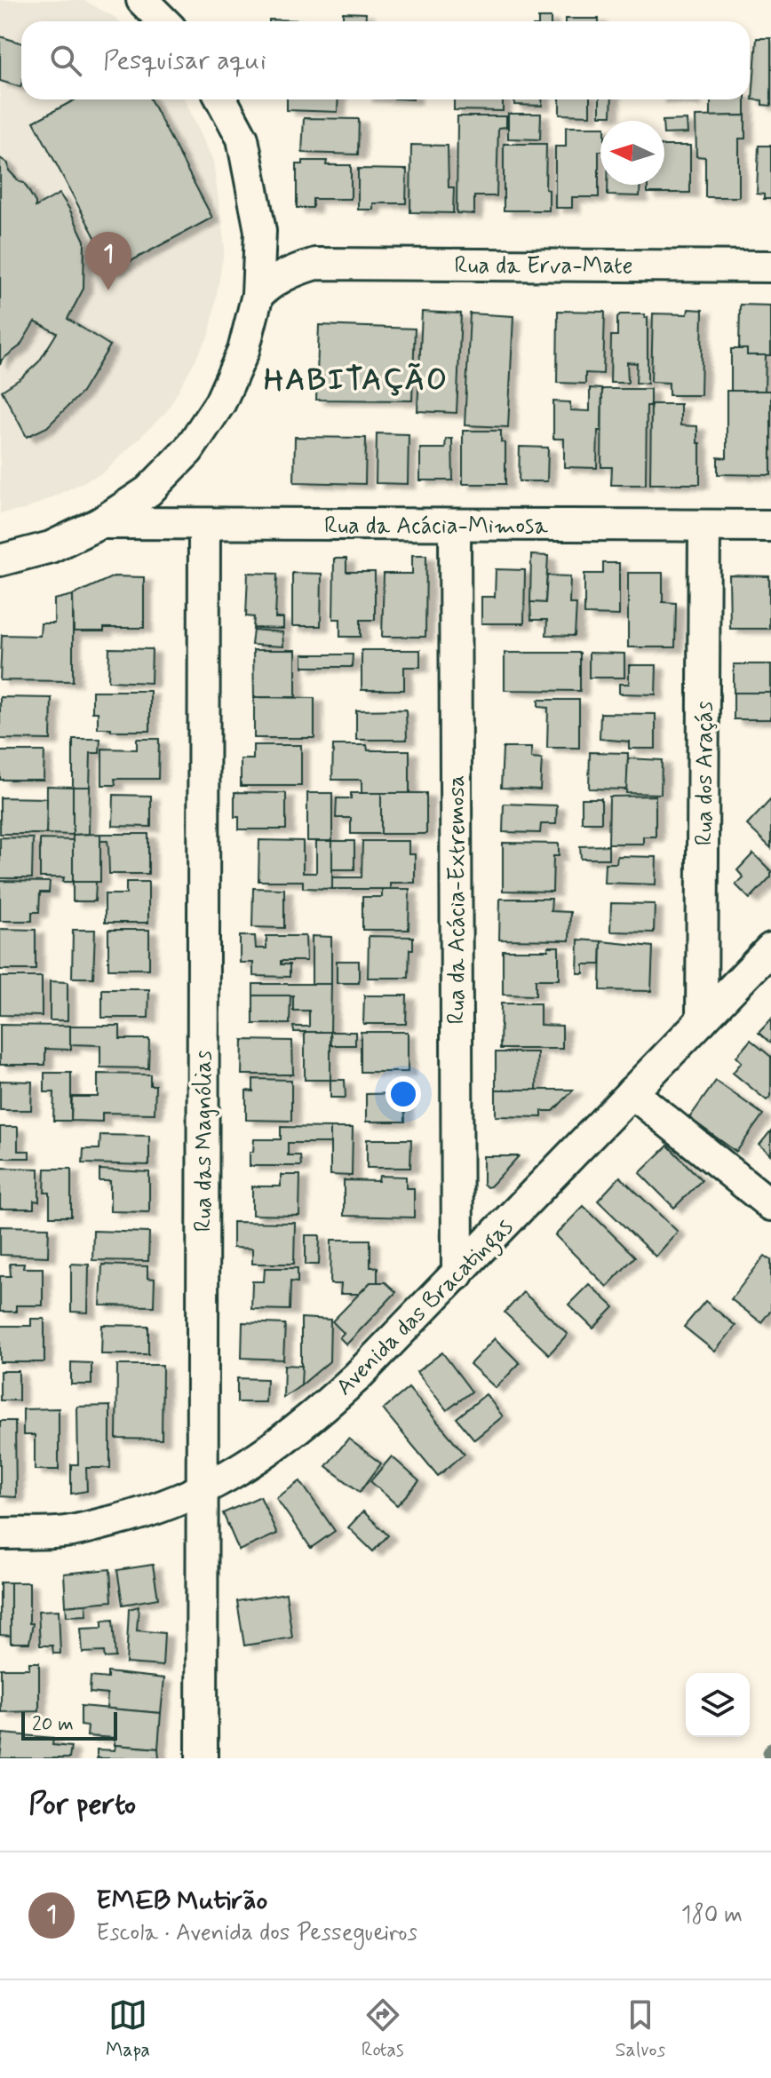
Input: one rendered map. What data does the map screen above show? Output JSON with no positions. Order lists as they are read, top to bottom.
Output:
{
  "streets": {
    "street": [
      "Rua da Erva-Mate",
      "Rua da Acácia-Mimosa",
      "Rua dos Araçás",
      "Rua da Acácia-Extremosa",
      "Rua das Magnólias",
      "Avenida das Bracatingas"
    ]
  },
  "crossings": [
    ["Rua da Acácia-Mimosa", "Rua dos Araçás"],
    ["Rua da Acácia-Mimosa", "Rua da Acácia-Extremosa"],
    ["Rua da Acácia-Mimosa", "Rua das Magnólias"],
    ["Rua dos Araçás", "Avenida das Bracatingas"],
    ["Rua da Acácia-Extremosa", "Avenida das Bracatingas"],
    ["Rua das Magnólias", "Avenida das Bracatingas"]
  ],
  "districts": ["HABITAÇÃO"],
  "scale_bar": "20 m",
  "north": "left",
  "page": {
    "search": "Pesquisar aqui",
    "pins": "1",
    "scale": "20 m",
    "heading": "Por perto",
    "list": [
      {
        "mark": "1",
        "name": "EMEB Mutirão",
        "note": "Escola · Avenida dos Pessegueiros",
        "value": "180 m"
      }
    ],
    "nav": ["Mapa", "Rotas", "Salvos"]
  }
}
